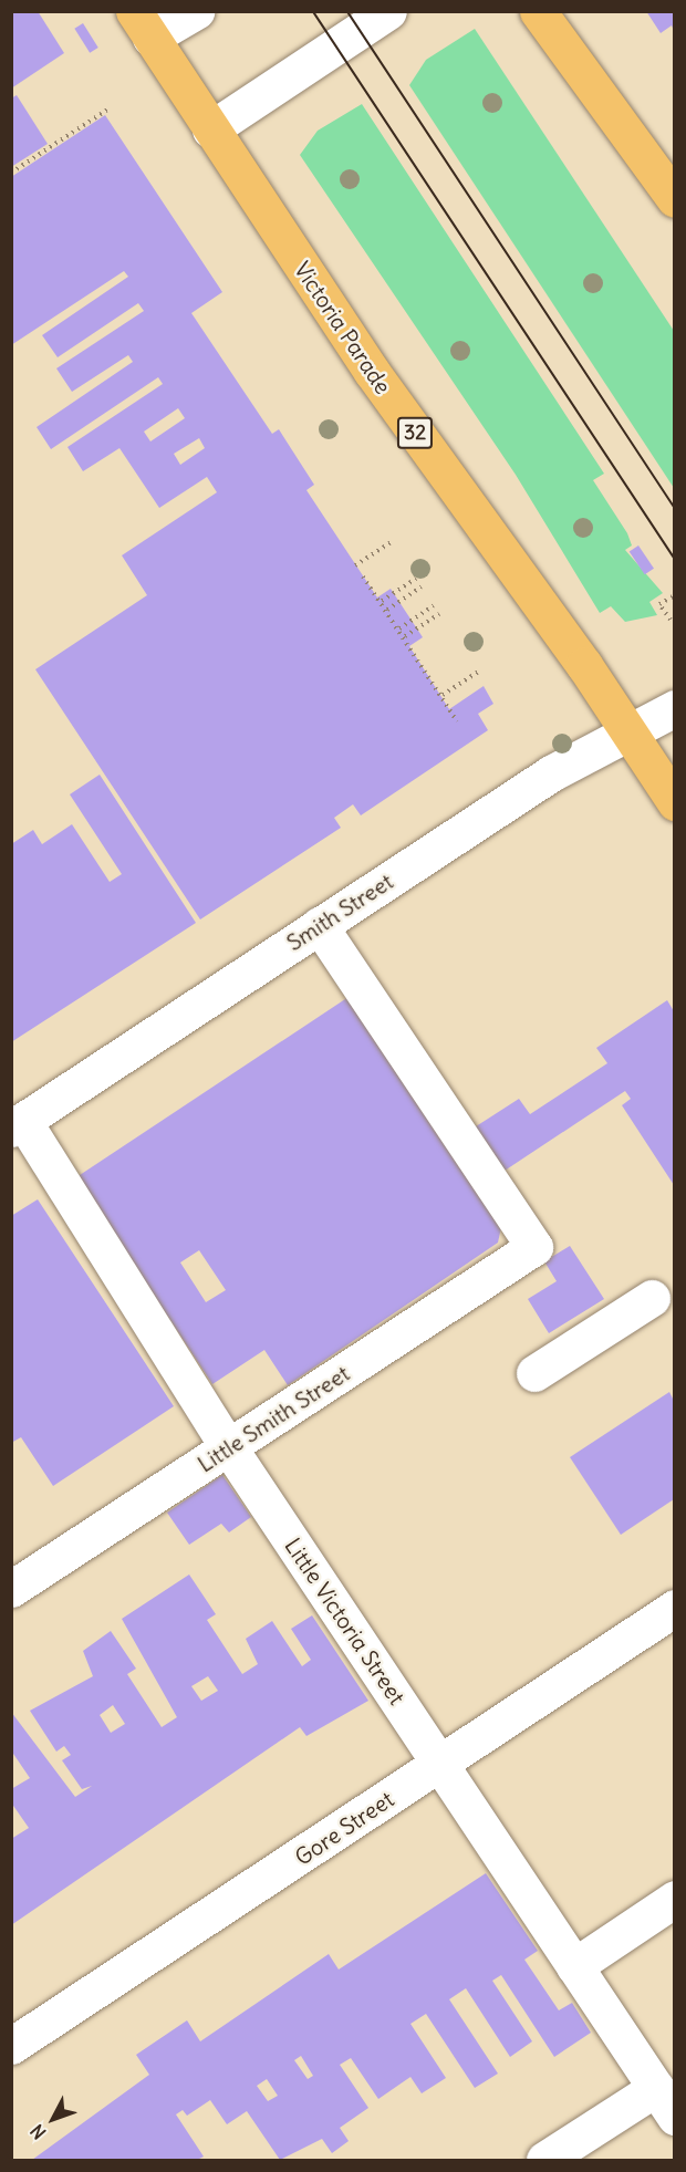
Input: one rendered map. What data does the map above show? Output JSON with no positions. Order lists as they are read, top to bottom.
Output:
{
  "streets": {
    "main road": ["Victoria Parade", "32"],
    "street": [
      "Smith Street",
      "Little Smith Street",
      "Little Victoria Street",
      "Gore Street"
    ]
  },
  "crossings": [
    ["Victoria Parade", "Smith Street"],
    ["Smith Street", "Little Smith Street"],
    ["Smith Street", "Little Victoria Street"],
    ["Little Smith Street", "Little Victoria Street"],
    ["Little Victoria Street", "Gore Street"]
  ],
  "north": "bottom left"
}
